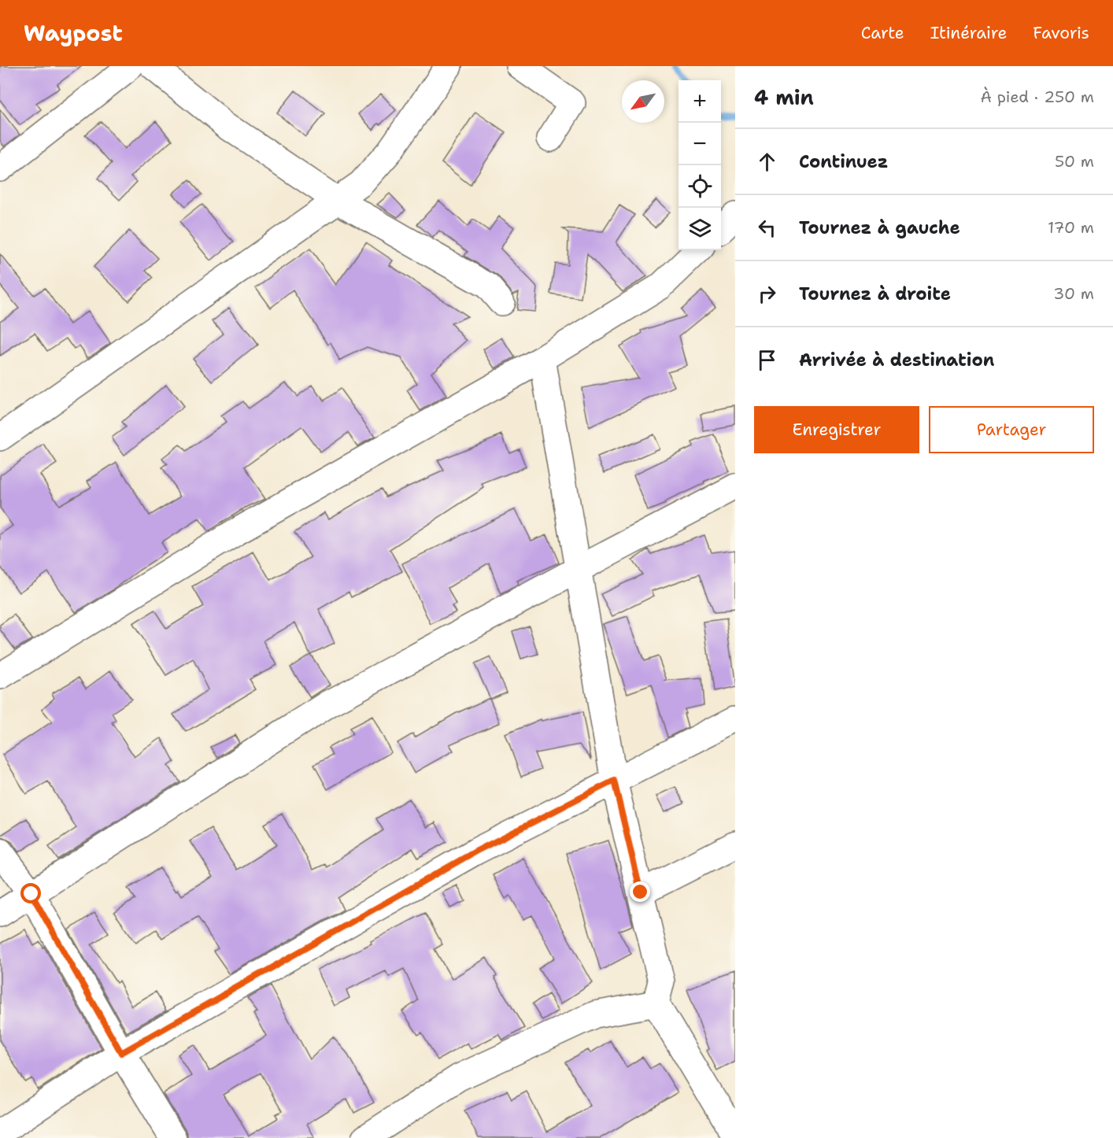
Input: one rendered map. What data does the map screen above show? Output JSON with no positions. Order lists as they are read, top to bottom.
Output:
{
  "north": "bottom left",
  "page": {
    "header": "Waypost",
    "nav": ["Carte", "Itinéraire", "Favoris"],
    "heading": ["4 min", "À pied · 250 m"],
    "map_buttons": ["+", "−"],
    "list": [
      ["Continuez", "50 m"],
      ["Tournez à gauche", "170 m"],
      ["Tournez à droite", "30 m"],
      "Arrivée à destination"
    ],
    "buttons": ["Enregistrer", "Partager"]
  }
}
